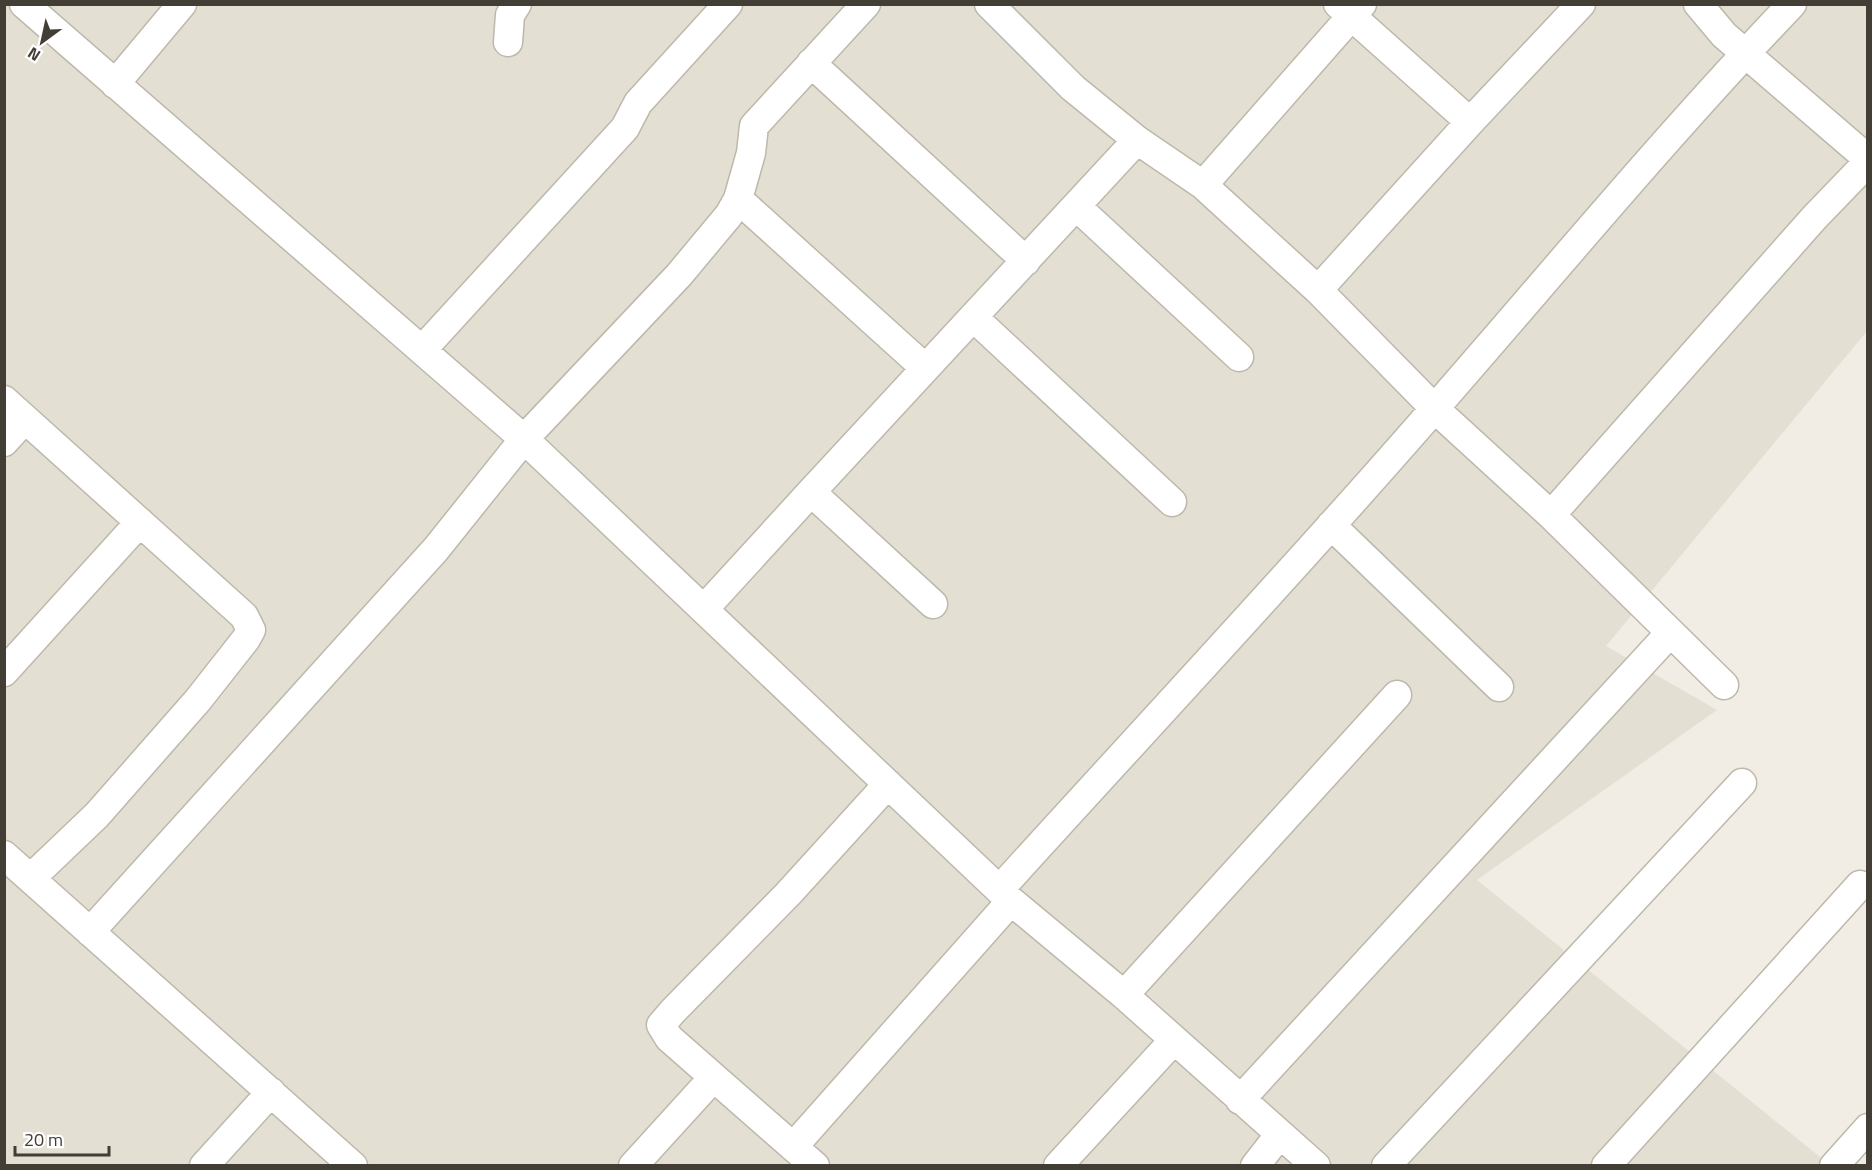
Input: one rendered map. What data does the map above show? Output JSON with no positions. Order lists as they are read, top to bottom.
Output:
{
  "scale_bar": "20 m",
  "north": "bottom left"
}
